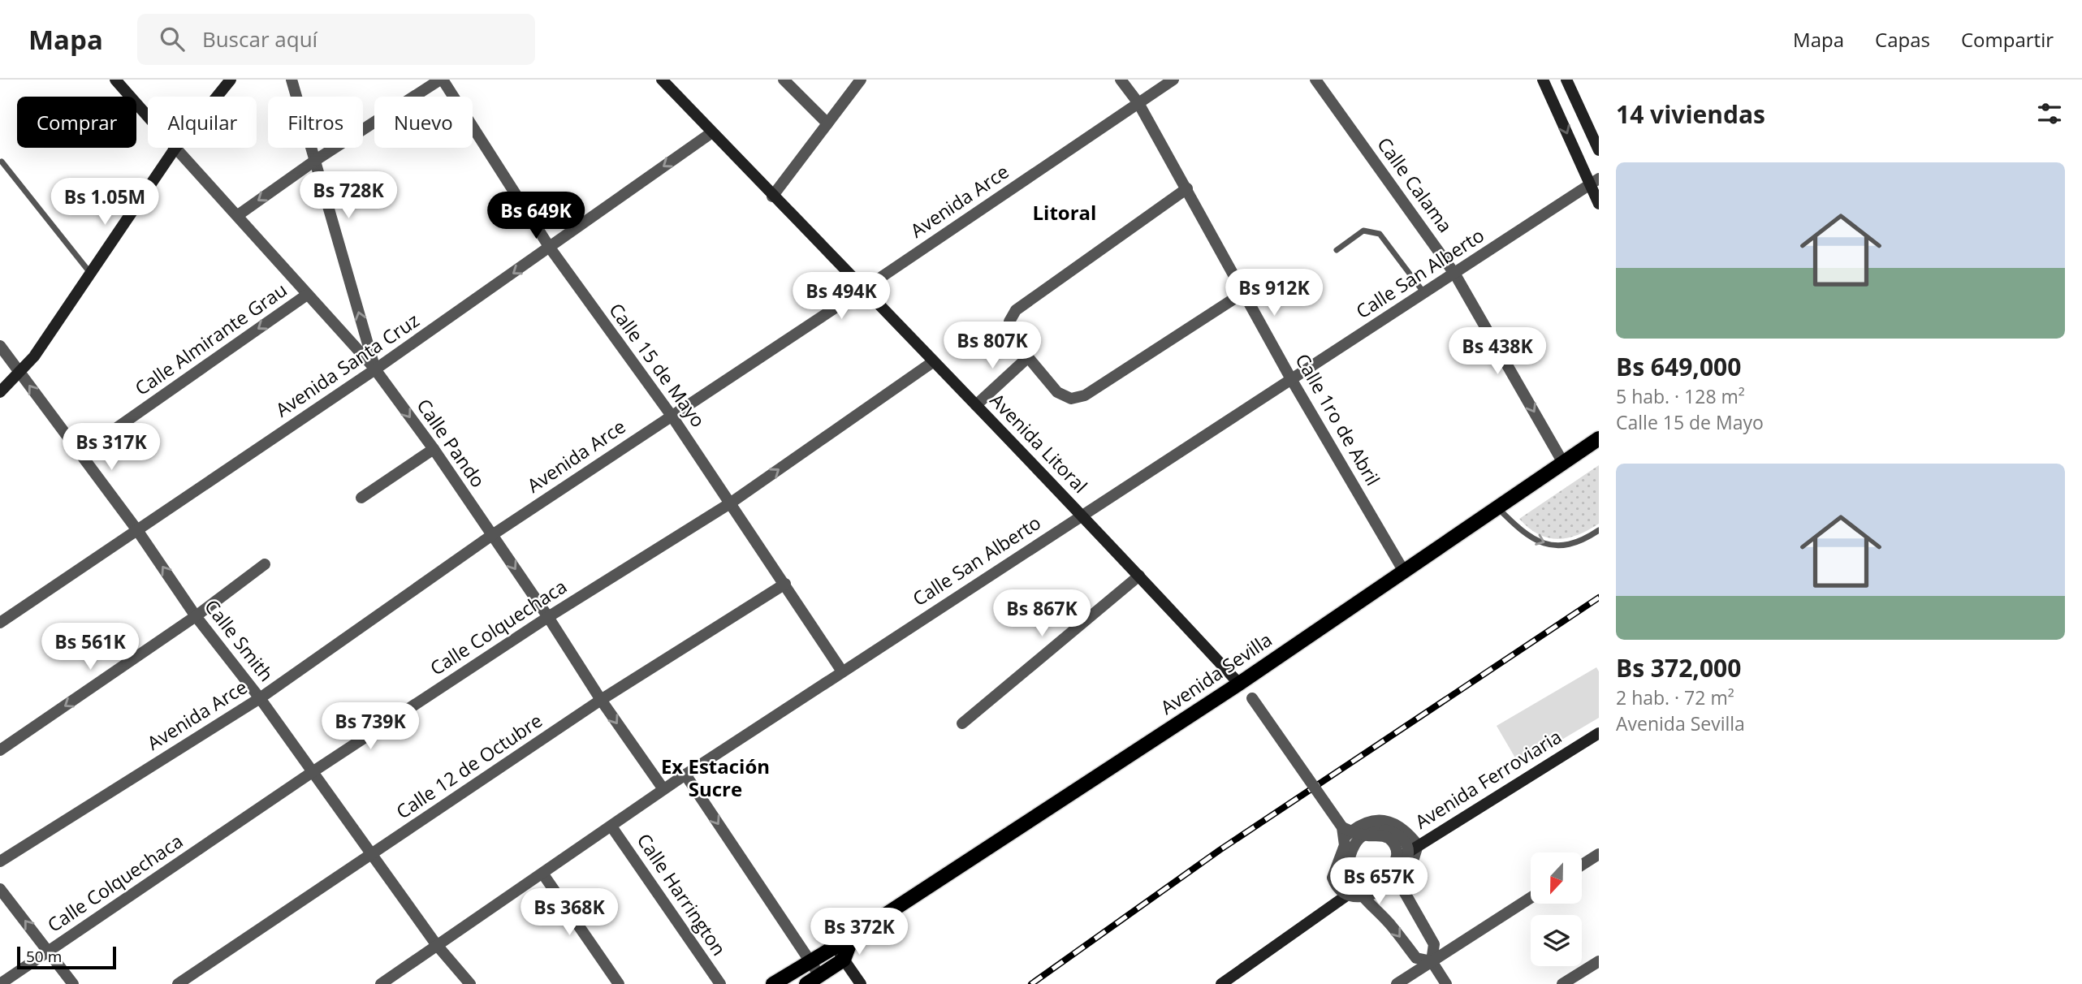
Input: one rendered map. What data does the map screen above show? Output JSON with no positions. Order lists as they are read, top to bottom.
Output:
{
  "streets": {
    "main road": ["Avenida Litoral", "Avenida Sevilla", "Avenida Ferroviaria"],
    "street": [
      "Calle Calama",
      "Avenida Arce",
      "Calle San Alberto",
      "Calle Almirante Grau",
      "Avenida Santa Cruz",
      "Calle 15 de Mayo",
      "Calle 1ro de Abril",
      "Calle Pando",
      "Calle Colquechaca",
      "Calle Smith",
      "Calle 12 de Octubre",
      "Calle Harrington"
    ]
  },
  "crossings": [
    ["Calle Calama", "Calle San Alberto"],
    ["Calle Calama", "Avenida Sevilla"],
    ["Avenida Arce", "Calle 15 de Mayo"],
    ["Avenida Arce", "Calle 1ro de Abril"],
    ["Avenida Arce", "Calle Pando"],
    ["Avenida Arce", "Avenida Litoral"],
    ["Avenida Arce", "Calle Smith"],
    ["Calle San Alberto", "Calle 15 de Mayo"],
    ["Calle San Alberto", "Calle 1ro de Abril"],
    ["Calle San Alberto", "Calle Pando"],
    ["Calle San Alberto", "Avenida Litoral"],
    ["Calle San Alberto", "Calle Smith"],
    ["Calle San Alberto", "Calle Harrington"],
    ["Calle Almirante Grau", "Calle Smith"],
    ["Avenida Santa Cruz", "Calle 15 de Mayo"],
    ["Avenida Santa Cruz", "Calle Pando"],
    ["Avenida Santa Cruz", "Avenida Litoral"],
    ["Avenida Santa Cruz", "Calle Smith"],
    ["Calle 15 de Mayo", "Calle Colquechaca"],
    ["Calle 15 de Mayo", "Calle 12 de Octubre"],
    ["Calle 1ro de Abril", "Avenida Sevilla"],
    ["Calle Pando", "Calle Colquechaca"],
    ["Calle Pando", "Calle 12 de Octubre"],
    ["Avenida Litoral", "Calle Colquechaca"],
    ["Avenida Litoral", "Avenida Sevilla"],
    ["Calle Colquechaca", "Calle Smith"],
    ["Calle Smith", "Calle 12 de Octubre"]
  ],
  "one_way": ["Calle Calama", "Calle Almirante Grau", "Avenida Santa Cruz"],
  "districts": ["Litoral", "Ex Estación Sucre"],
  "scale_bar": "50 m",
  "north": "bottom",
  "page": {
    "header": "Mapa",
    "search": "Buscar aquí",
    "nav": ["Mapa", "Capas", "Compartir"],
    "heading": "14 viviendas",
    "chip": [
      "Comprar",
      "Alquilar",
      "Filtros",
      "Nuevo"
    ],
    "list": [
      {
        "name": "Bs 649,000",
        "note": "5 hab. · 128 m² · Calle 15 de Mayo"
      },
      {
        "name": "Bs 372,000",
        "note": "2 hab. · 72 m² · Avenida Sevilla"
      }
    ],
    "price": [
      "Bs 728K",
      "Bs 1.05M",
      "Bs 649K",
      "Bs 912K",
      "Bs 494K",
      "Bs 807K",
      "Bs 438K",
      "Bs 317K",
      "Bs 867K",
      "Bs 561K",
      "Bs 739K",
      "Bs 657K",
      "Bs 368K",
      "Bs 372K"
    ],
    "scale": "50 m"
  }
}
